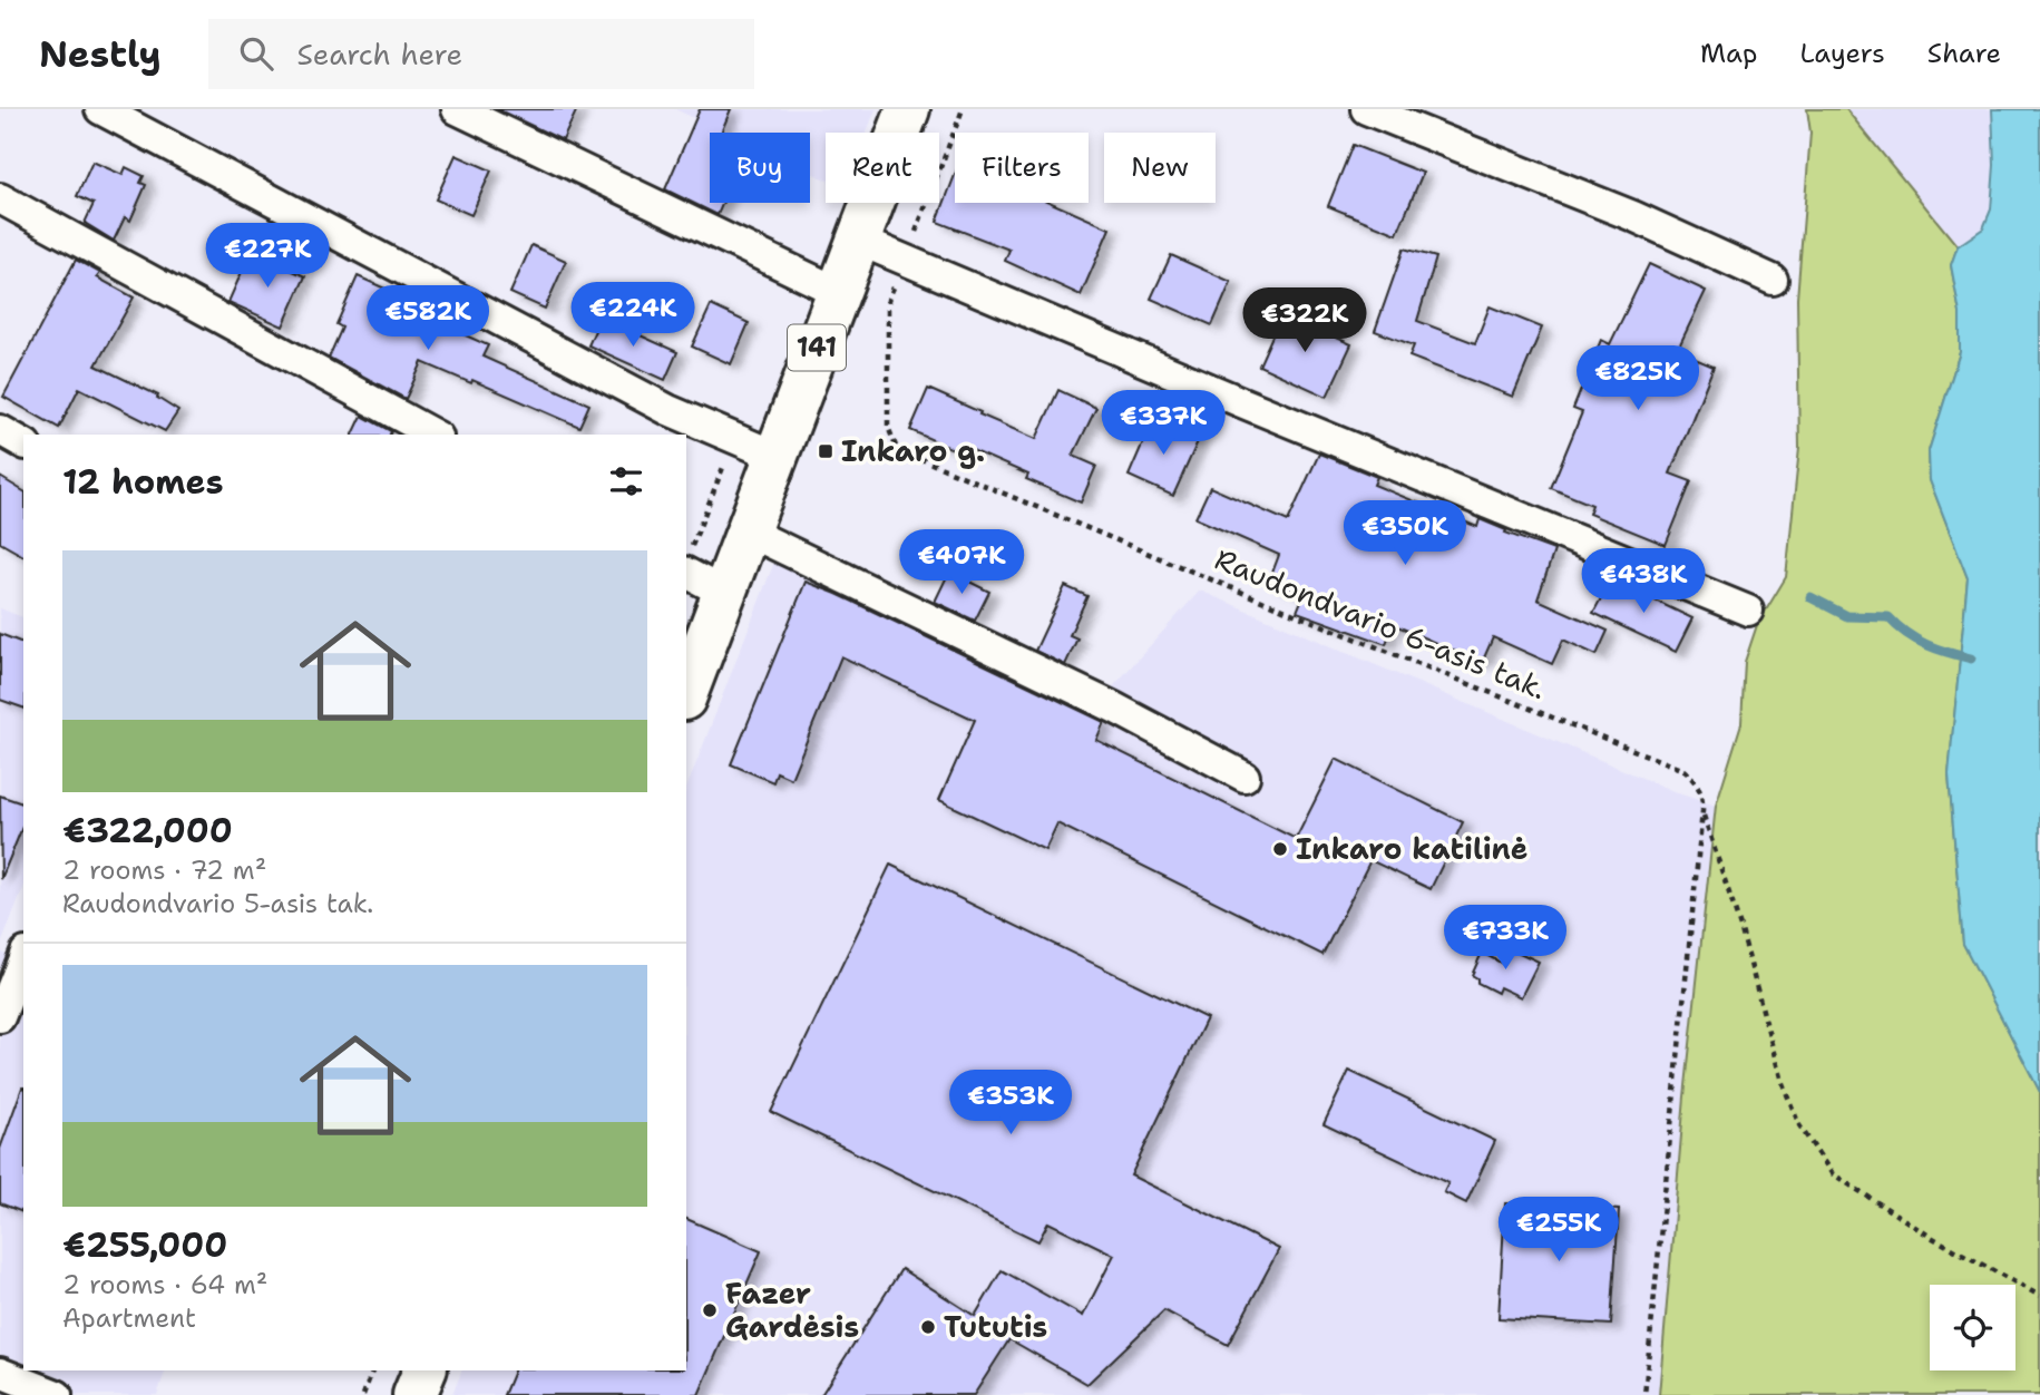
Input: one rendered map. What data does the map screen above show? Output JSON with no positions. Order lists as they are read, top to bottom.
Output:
{
  "streets": {
    "main road": ["141"],
    "path": ["Raudondvario 6-asis tak."]
  },
  "places": {
    "transit": ["Inkaro g."],
    "other": ["Inkaro katilinė", "Fazer Gardėsis", "Tututis"]
  },
  "page": {
    "header": "Nestly",
    "search": "Search here",
    "nav": ["Map", "Layers", "Share"],
    "chip": [
      "Buy",
      "Rent",
      "Filters",
      "New"
    ],
    "price": [
      "€227K",
      "€224K",
      "€582K",
      "€322K",
      "€825K",
      "€337K",
      "€350K",
      "€407K",
      "€438K",
      "€733K",
      "€353K",
      "€255K"
    ],
    "heading": "12 homes",
    "list": [
      {
        "name": "€322,000",
        "note": "2 rooms · 72 m² · Raudondvario 5-asis tak."
      },
      {
        "name": "€255,000",
        "note": "2 rooms · 64 m² · Apartment"
      }
    ]
  }
}
